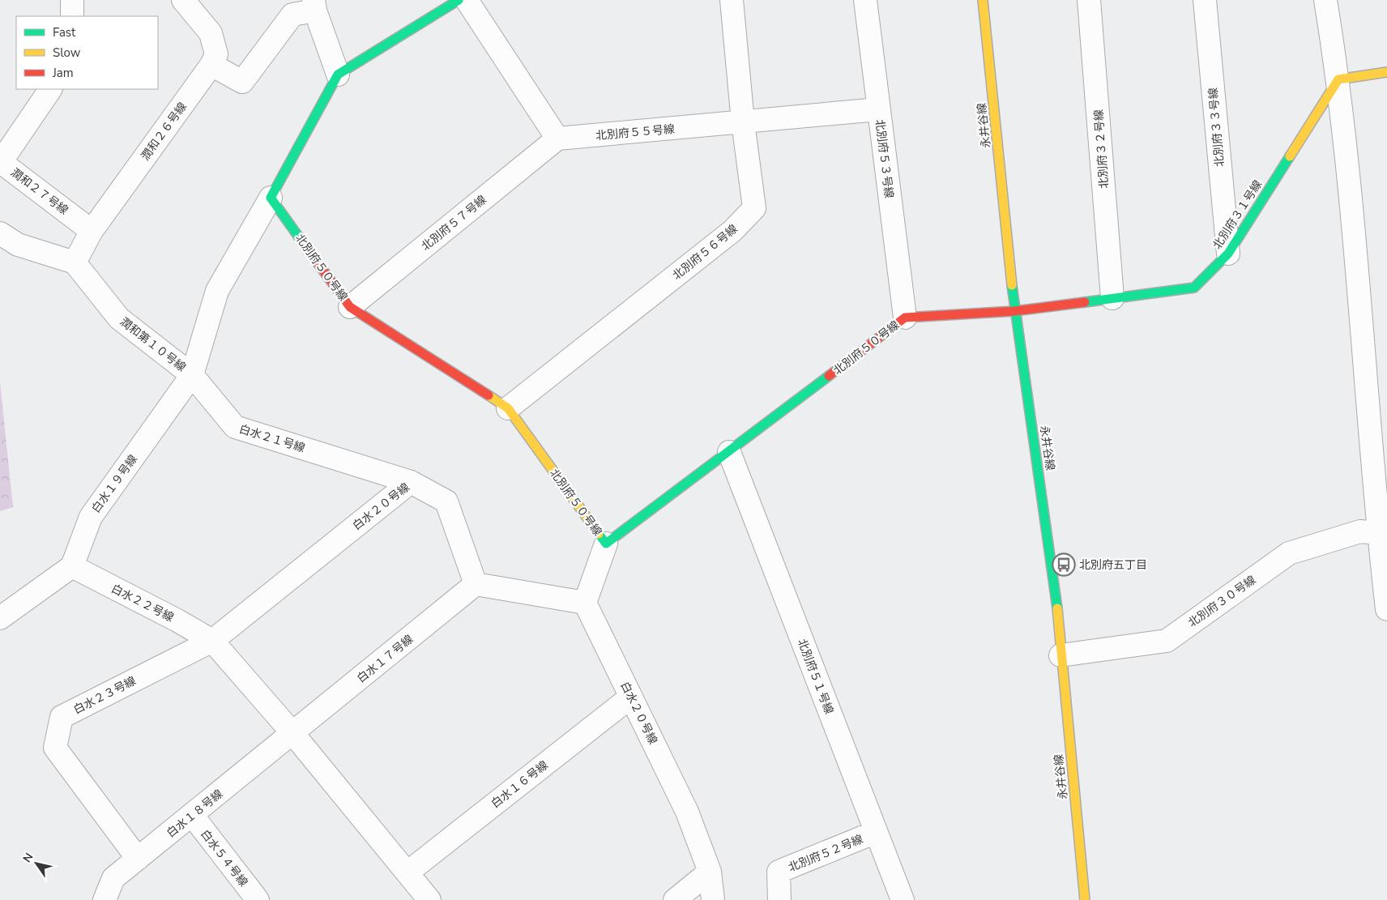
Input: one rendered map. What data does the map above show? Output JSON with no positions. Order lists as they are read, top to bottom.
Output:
{
  "streets": {
    "street": [
      "永井谷線",
      "北別府３３号線",
      "潤和２６号線",
      "北別府５５号線",
      "北別府３２号線",
      "北別府５３号線",
      "潤和２７号線",
      "北別府３１号線",
      "北別府５７号線",
      "北別府５６号線",
      "北別府５０号線",
      "潤和第１０号線",
      "白水２１号線",
      "白水１９号線",
      "白水２０号線",
      "北別府３０号線",
      "白水２２号線",
      "白水１７号線",
      "北別府５１号線",
      "白水２３号線",
      "白水１６号線",
      "白水１８号線",
      "北別府５２号線",
      "白水５４号線"
    ]
  },
  "crossings": [
    ["永井谷線", "北別府３１号線"],
    ["永井谷線", "北別府５０号線"],
    ["永井谷線", "北別府３０号線"],
    ["北別府３３号線", "北別府３１号線"],
    ["潤和２６号線", "潤和２７号線"],
    ["潤和２６号線", "潤和第１０号線"],
    ["北別府５５号線", "北別府５３号線"],
    ["北別府５５号線", "北別府５７号線"],
    ["北別府５５号線", "北別府５６号線"],
    ["北別府３２号線", "北別府３１号線"],
    ["北別府５３号線", "北別府５０号線"],
    ["北別府３１号線", "北別府５０号線"],
    ["北別府５７号線", "北別府５０号線"],
    ["北別府５６号線", "北別府５０号線"],
    ["北別府５０号線", "北別府５１号線"],
    ["潤和第１０号線", "白水２１号線"],
    ["潤和第１０号線", "白水１９号線"],
    ["白水２１号線", "白水１９号線"],
    ["白水２１号線", "白水２０号線"],
    ["白水１９号線", "白水２２号線"],
    ["白水２０号線", "白水２２号線"],
    ["白水２０号線", "白水１７号線"],
    ["白水２０号線", "白水２３号線"],
    ["白水２０号線", "白水１６号線"],
    ["白水２２号線", "白水２３号線"],
    ["白水１７号線", "白水１８号線"],
    ["北別府５１号線", "北別府５２号線"],
    ["白水２３号線", "白水１８号線"],
    ["白水１８号線", "白水５４号線"]
  ],
  "places": {
    "bus stop": ["北別府五丁目"]
  },
  "legend": ["Fast", "Slow", "Jam"],
  "north": "top left"
}
